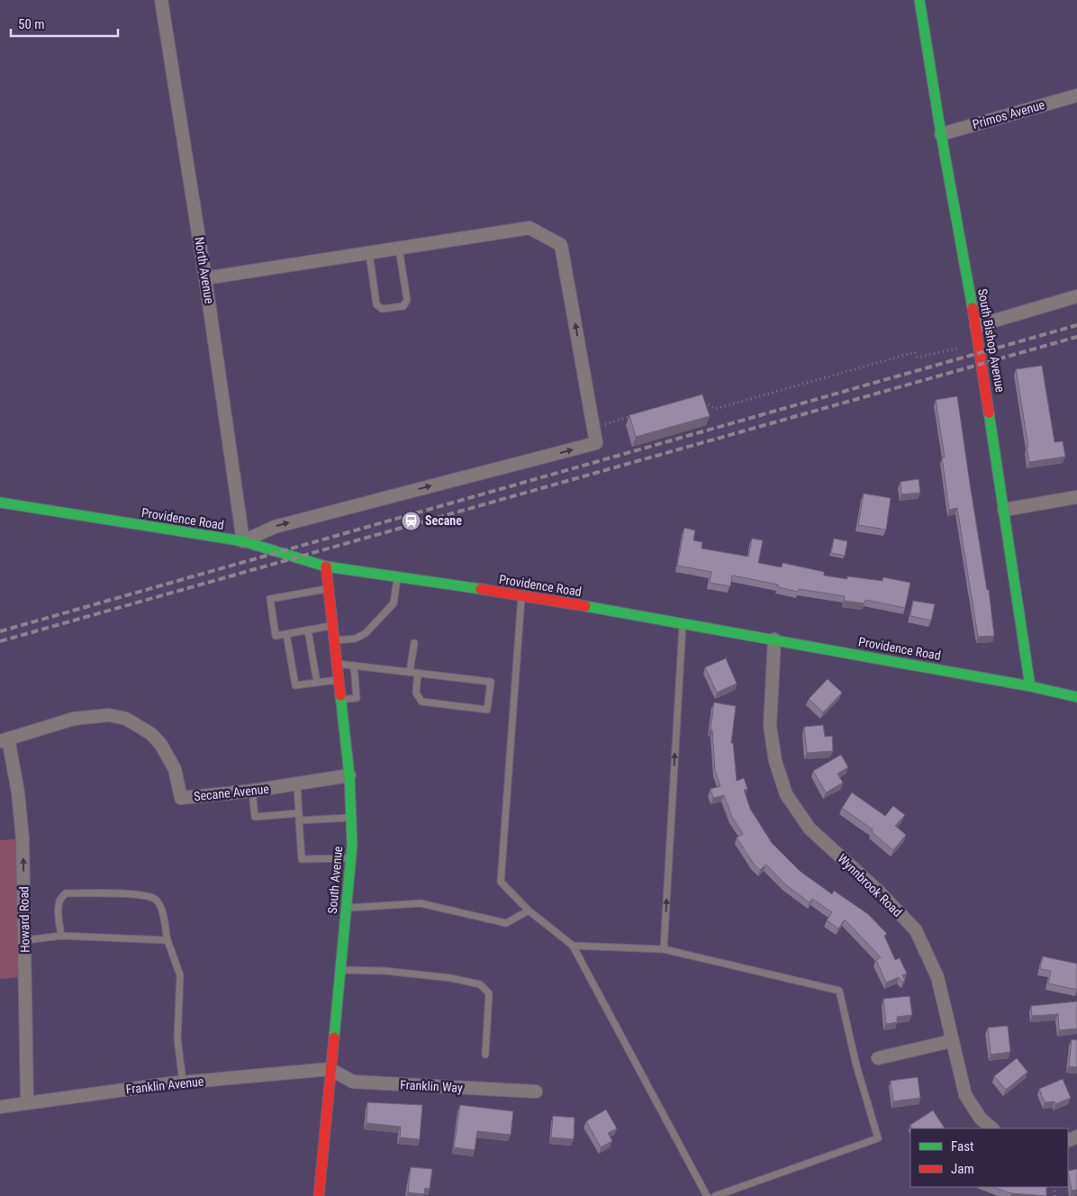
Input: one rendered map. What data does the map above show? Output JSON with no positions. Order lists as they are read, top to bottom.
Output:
{
  "streets": {
    "street": [
      "Primos Avenue",
      "North Avenue",
      "South Bishop Avenue",
      "Providence Road",
      "Secane Avenue",
      "South Avenue",
      "Wynnbrook Road",
      "Howard Road",
      "Franklin Avenue",
      "Franklin Way"
    ]
  },
  "crossings": [
    ["Primos Avenue", "South Bishop Avenue"],
    ["North Avenue", "Providence Road"],
    ["South Bishop Avenue", "Providence Road"],
    ["Providence Road", "South Avenue"],
    ["Providence Road", "Wynnbrook Road"],
    ["Secane Avenue", "South Avenue"],
    ["Secane Avenue", "Howard Road"],
    ["South Avenue", "Franklin Avenue"],
    ["South Avenue", "Franklin Way"],
    ["Howard Road", "Franklin Avenue"],
    ["Franklin Avenue", "Franklin Way"]
  ],
  "one_way": ["Howard Road"],
  "places": {
    "station": ["Secane"]
  },
  "legend": ["Fast", "Jam"],
  "scale_bar": "50 m"
}
